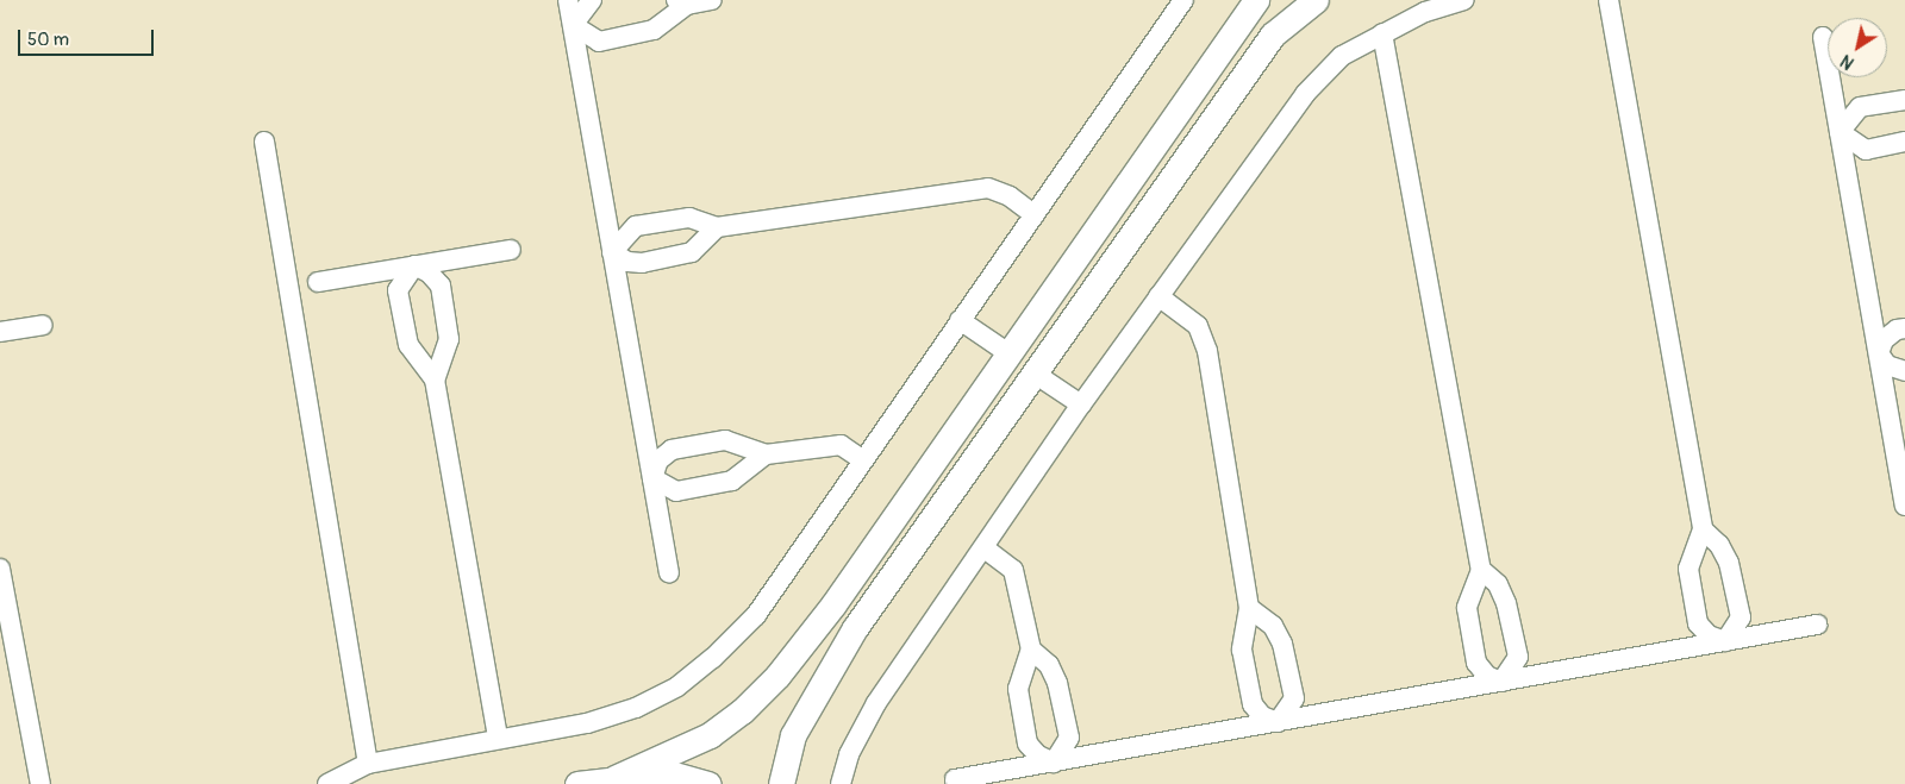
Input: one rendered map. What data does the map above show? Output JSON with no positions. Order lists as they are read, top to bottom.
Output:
{
  "scale_bar": "50 m",
  "north": "bottom left"
}
